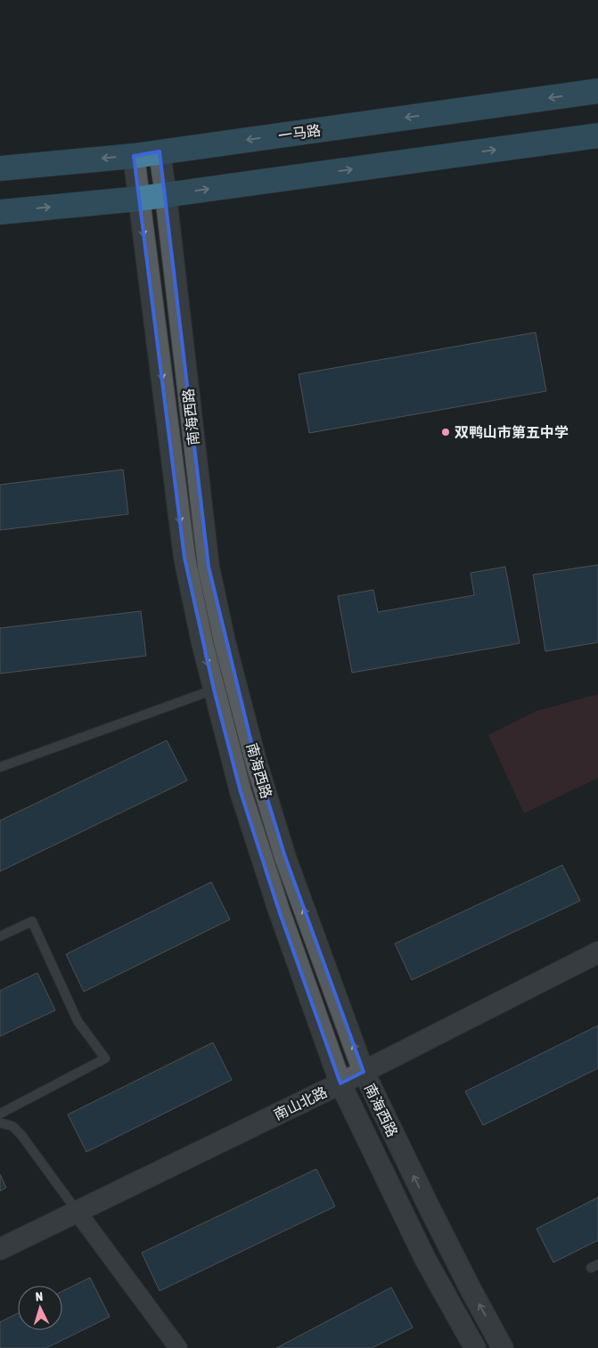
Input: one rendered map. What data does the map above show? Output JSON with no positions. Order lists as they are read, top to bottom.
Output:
{
  "streets": {
    "main road": ["一马路"],
    "street": ["南海西路", "南山北路"]
  },
  "crossings": [
    ["一马路", "南海西路"],
    ["南海西路", "南山北路"]
  ],
  "places": ["双鸭山市第五中学"],
  "north": "top"
}
